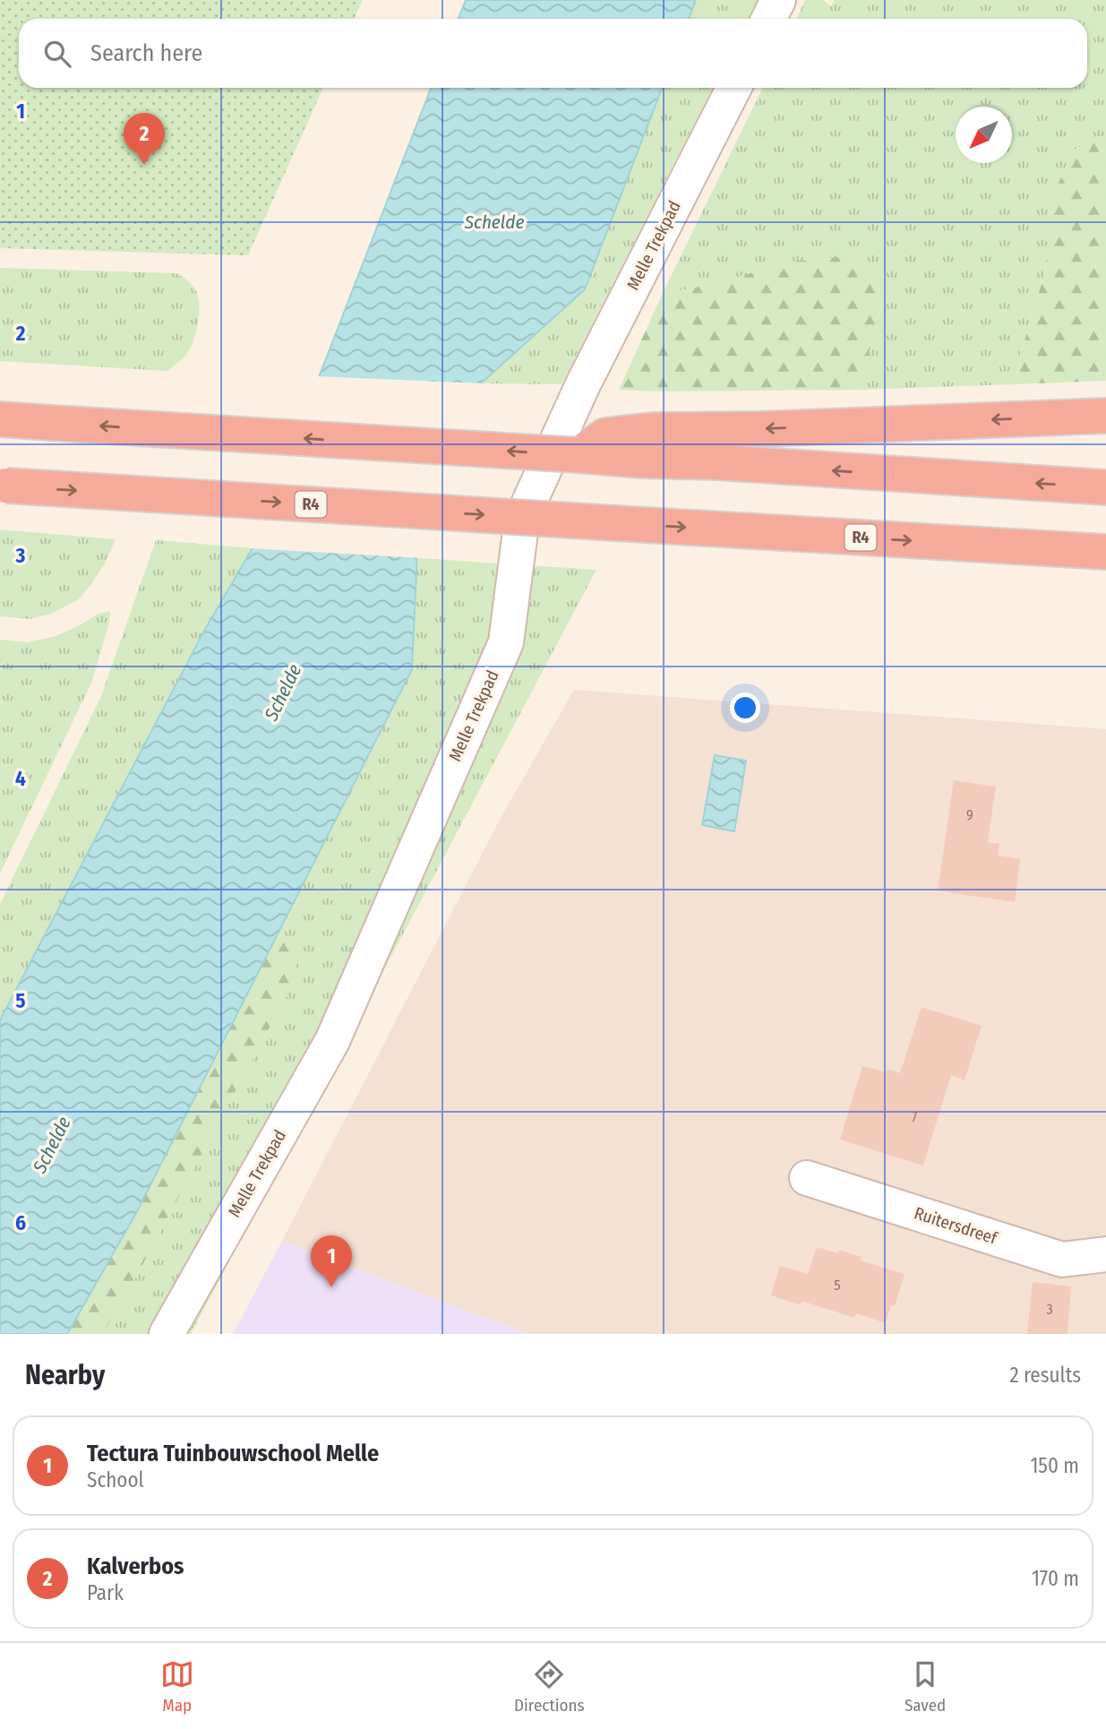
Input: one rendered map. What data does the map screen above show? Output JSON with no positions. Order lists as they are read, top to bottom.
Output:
{
  "streets": {
    "highway": ["R4"],
    "street": ["Melle Trekpad", "Ruitersdreef"]
  },
  "water": ["Schelde"],
  "house_numbers": [
    "9",
    "7",
    "5",
    "3"
  ],
  "north": "bottom left",
  "page": {
    "search": "Search here",
    "pins": ["2", "1"],
    "heading": ["Nearby", "2 results"],
    "list": [
      {
        "mark": "1",
        "name": "Tectura Tuinbouwschool Melle",
        "note": "School",
        "value": "150 m"
      },
      {
        "mark": "2",
        "name": "Kalverbos",
        "note": "Park",
        "value": "170 m"
      }
    ],
    "nav": ["Map", "Directions", "Saved"]
  },
  "grid": {
    "rows": [
      "1",
      "2",
      "3",
      "4",
      "5",
      "6"
    ]
  }
}
